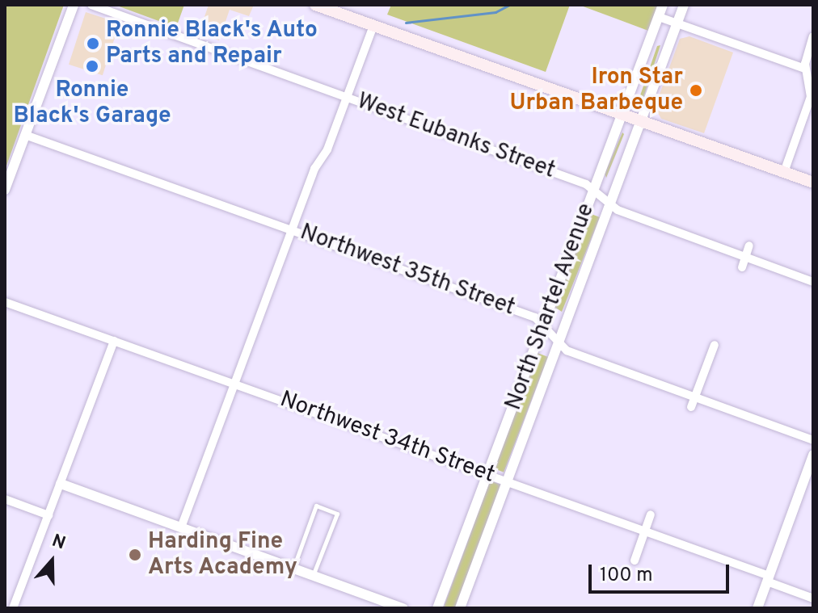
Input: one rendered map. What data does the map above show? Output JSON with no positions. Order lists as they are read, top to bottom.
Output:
{
  "streets": {
    "street": [
      "West Eubanks Street",
      "Northwest 35th Street",
      "North Shartel Avenue",
      "Northwest 34th Street"
    ]
  },
  "crossings": [
    ["West Eubanks Street", "North Shartel Avenue"],
    ["Northwest 35th Street", "North Shartel Avenue"],
    ["North Shartel Avenue", "Northwest 34th Street"]
  ],
  "places": [
    "Ronnie Black's Auto Parts and Repair",
    "Ronnie Black's Garage",
    "Iron Star Urban Barbeque",
    "Harding Fine Arts Academy"
  ],
  "scale_bar": "100 m",
  "north": "top"
}
